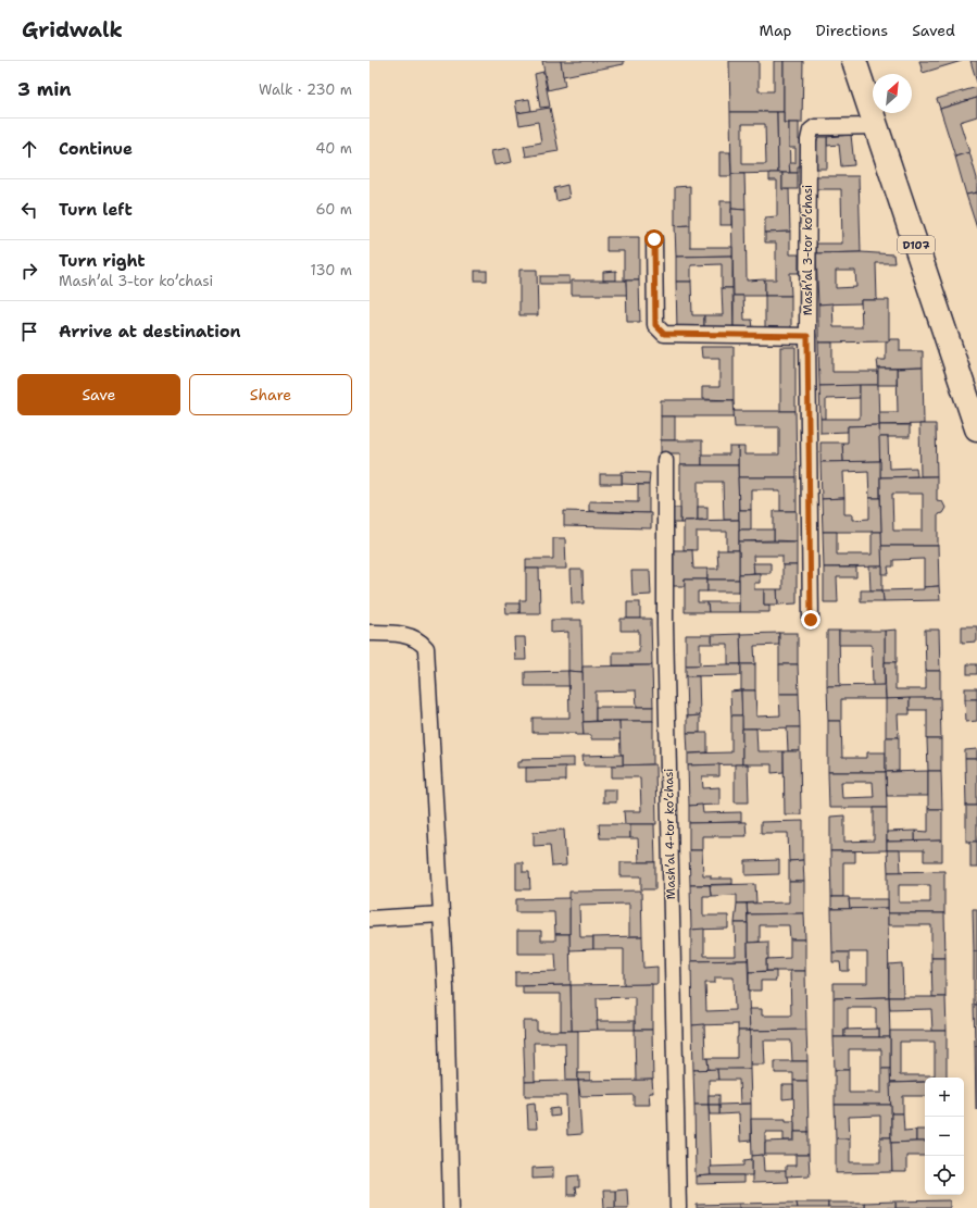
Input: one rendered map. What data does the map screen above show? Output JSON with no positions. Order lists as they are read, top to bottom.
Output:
{
  "streets": {
    "main road": ["D107"],
    "street": ["Mashʼal 3-tor koʼchasi", "Mashʼal 4-tor koʼchasi"]
  },
  "crossings": [
    ["D107", "Mashʼal 3-tor koʼchasi"]
  ],
  "north": "top right",
  "page": {
    "header": "Gridwalk",
    "nav": ["Map", "Directions", "Saved"],
    "heading": ["3 min", "Walk · 230 m"],
    "list": [
      ["Continue", "40 m"],
      ["Turn left", "60 m"],
      ["Turn right", "Mashʼal 3-tor koʼchasi", "130 m"],
      "Arrive at destination"
    ],
    "buttons": ["Save", "Share"],
    "map_buttons": ["+", "−"]
  }
}
